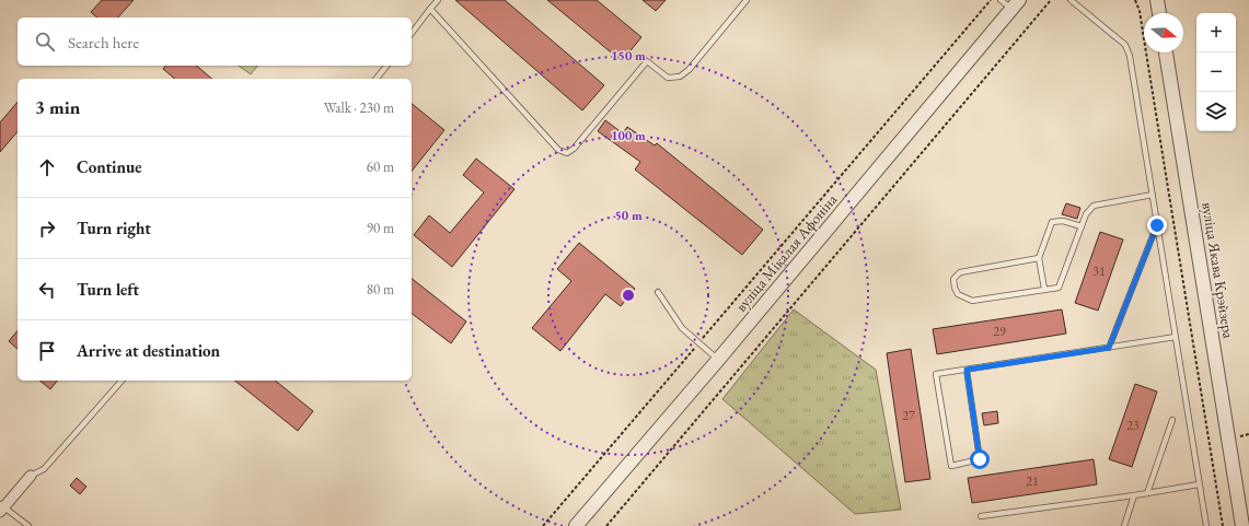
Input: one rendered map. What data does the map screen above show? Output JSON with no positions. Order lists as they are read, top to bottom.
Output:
{
  "streets": {
    "street": ["вуліца Мікалая Афоніна", "вуліца Якава Крэйзера"]
  },
  "house_numbers": [
    "31",
    "29",
    "27",
    "23",
    "21"
  ],
  "north": "right",
  "page": {
    "map_buttons": ["+", "−"],
    "search": "Search here",
    "heading": ["3 min", "Walk · 230 m"],
    "list": [
      ["Continue", "60 m"],
      ["Turn right", "90 m"],
      ["Turn left", "80 m"],
      "Arrive at destination"
    ]
  },
  "rings": ["150 m", "100 m", "50 m"]
}
